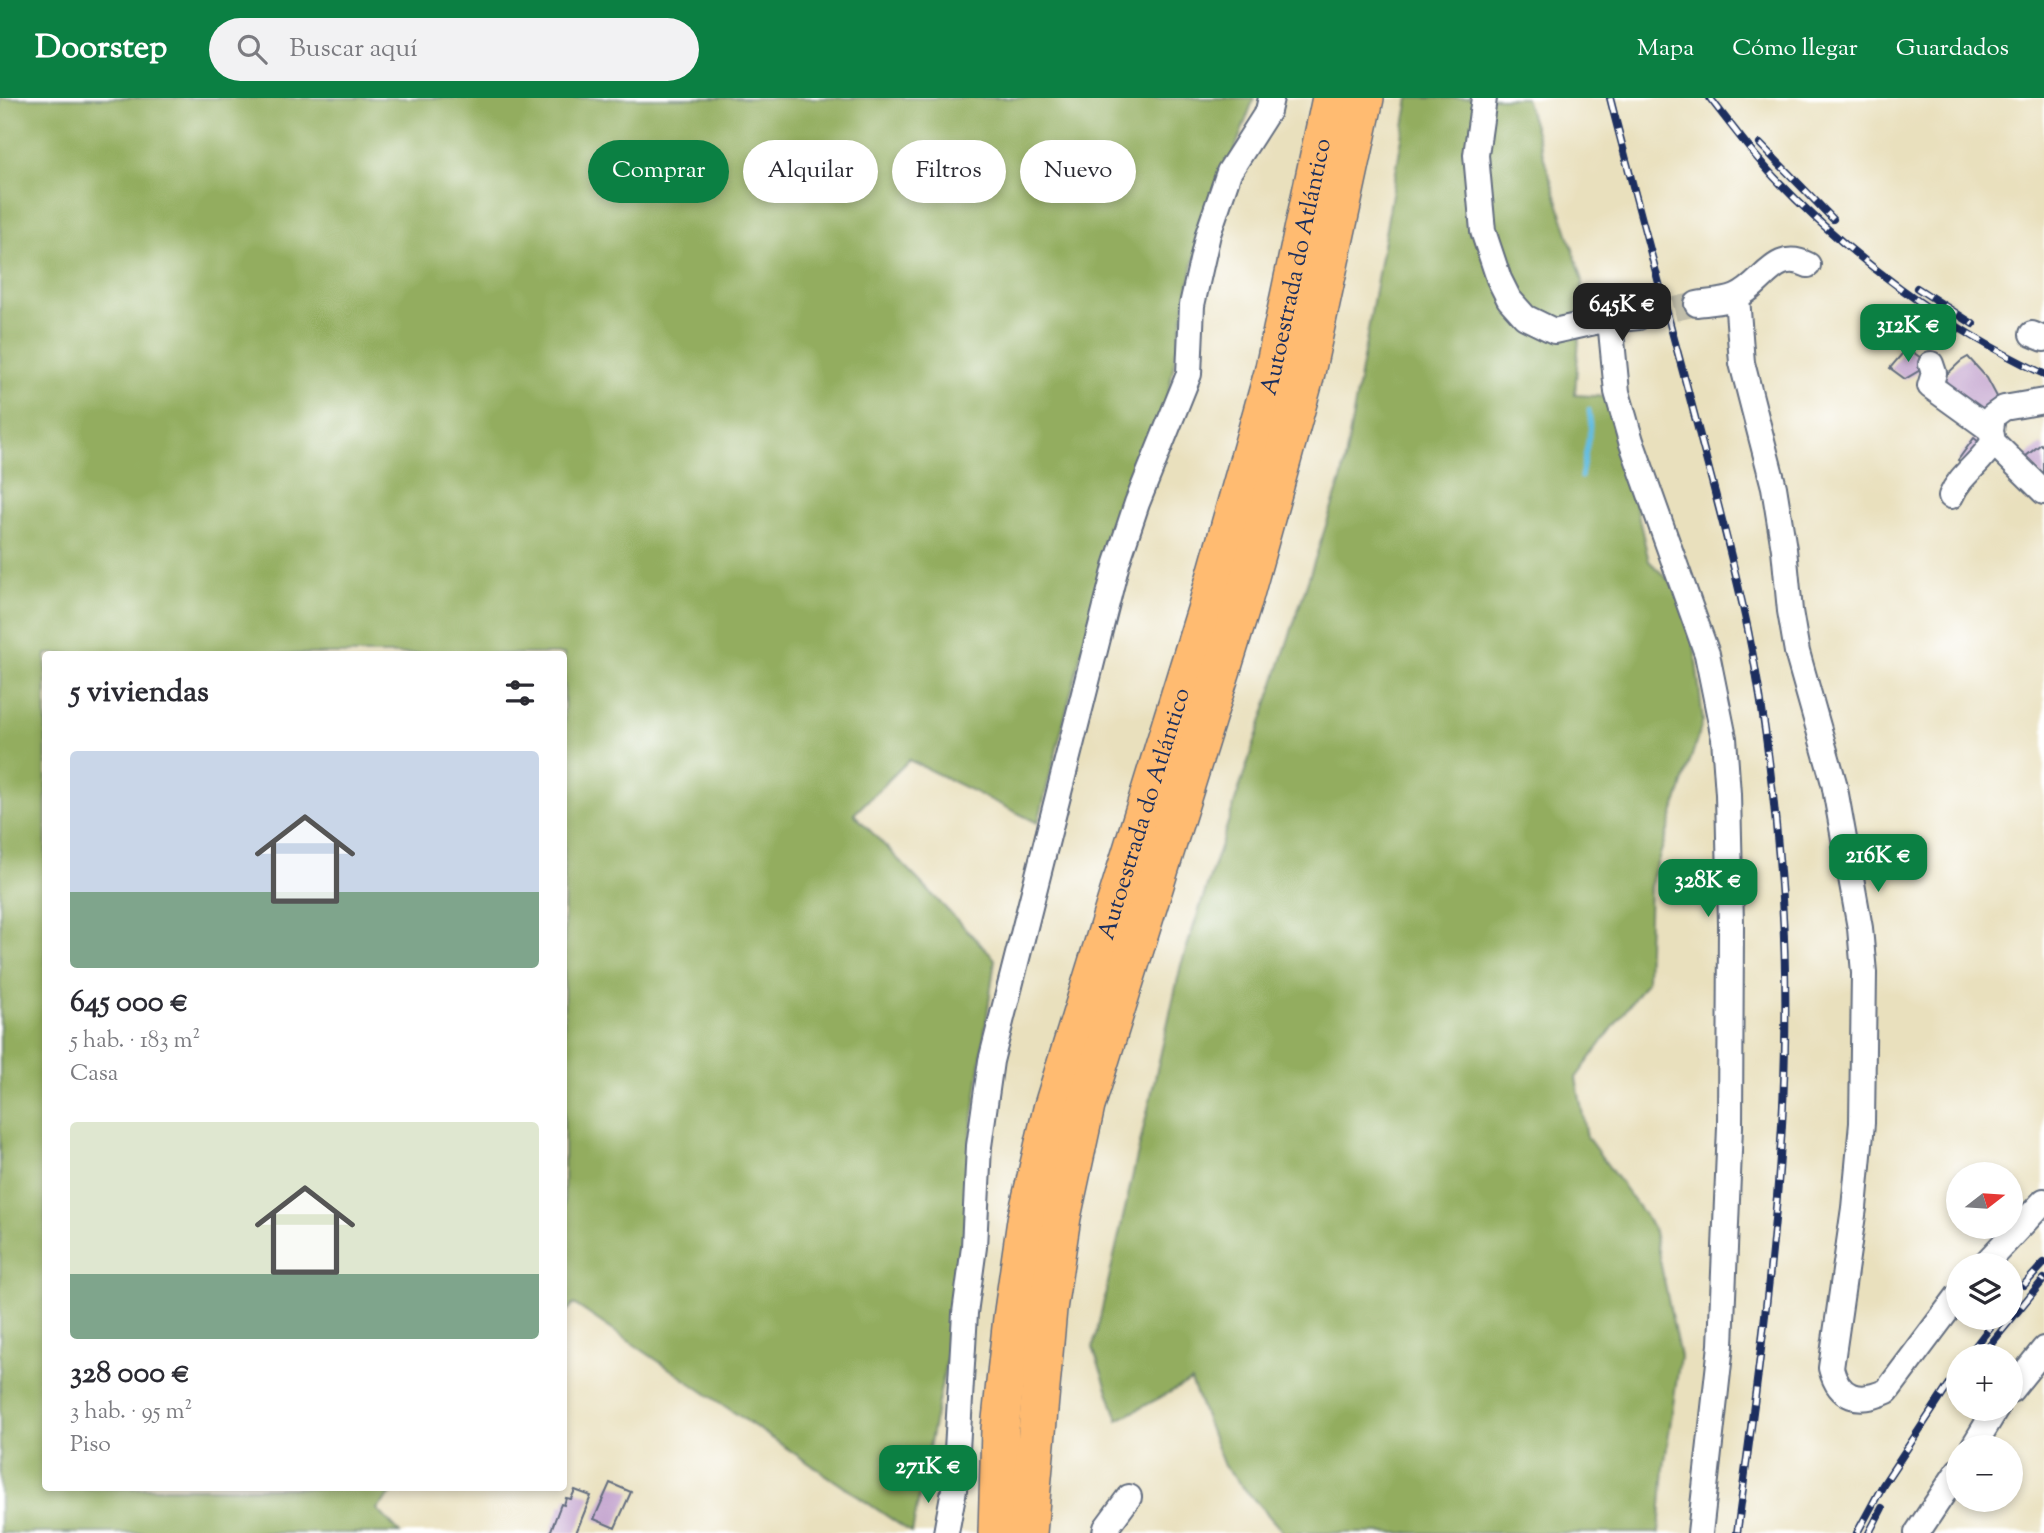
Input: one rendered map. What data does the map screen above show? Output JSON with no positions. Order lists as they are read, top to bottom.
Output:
{
  "streets": {
    "highway": ["Autoestrada do Atlántico"]
  },
  "north": "right",
  "page": {
    "header": "Doorstep",
    "search": "Buscar aquí",
    "nav": ["Mapa", "Cómo llegar", "Guardados"],
    "chip": [
      "Comprar",
      "Alquilar",
      "Filtros",
      "Nuevo"
    ],
    "price": [
      "645K €",
      "312K €",
      "216K €",
      "328K €",
      "271K €"
    ],
    "heading": "5 viviendas",
    "list": [
      {
        "name": "645 000 €",
        "note": "5 hab. · 183 m² · Casa"
      },
      {
        "name": "328 000 €",
        "note": "3 hab. · 95 m² · Piso"
      }
    ],
    "map_buttons": ["+", "−"]
  }
}
